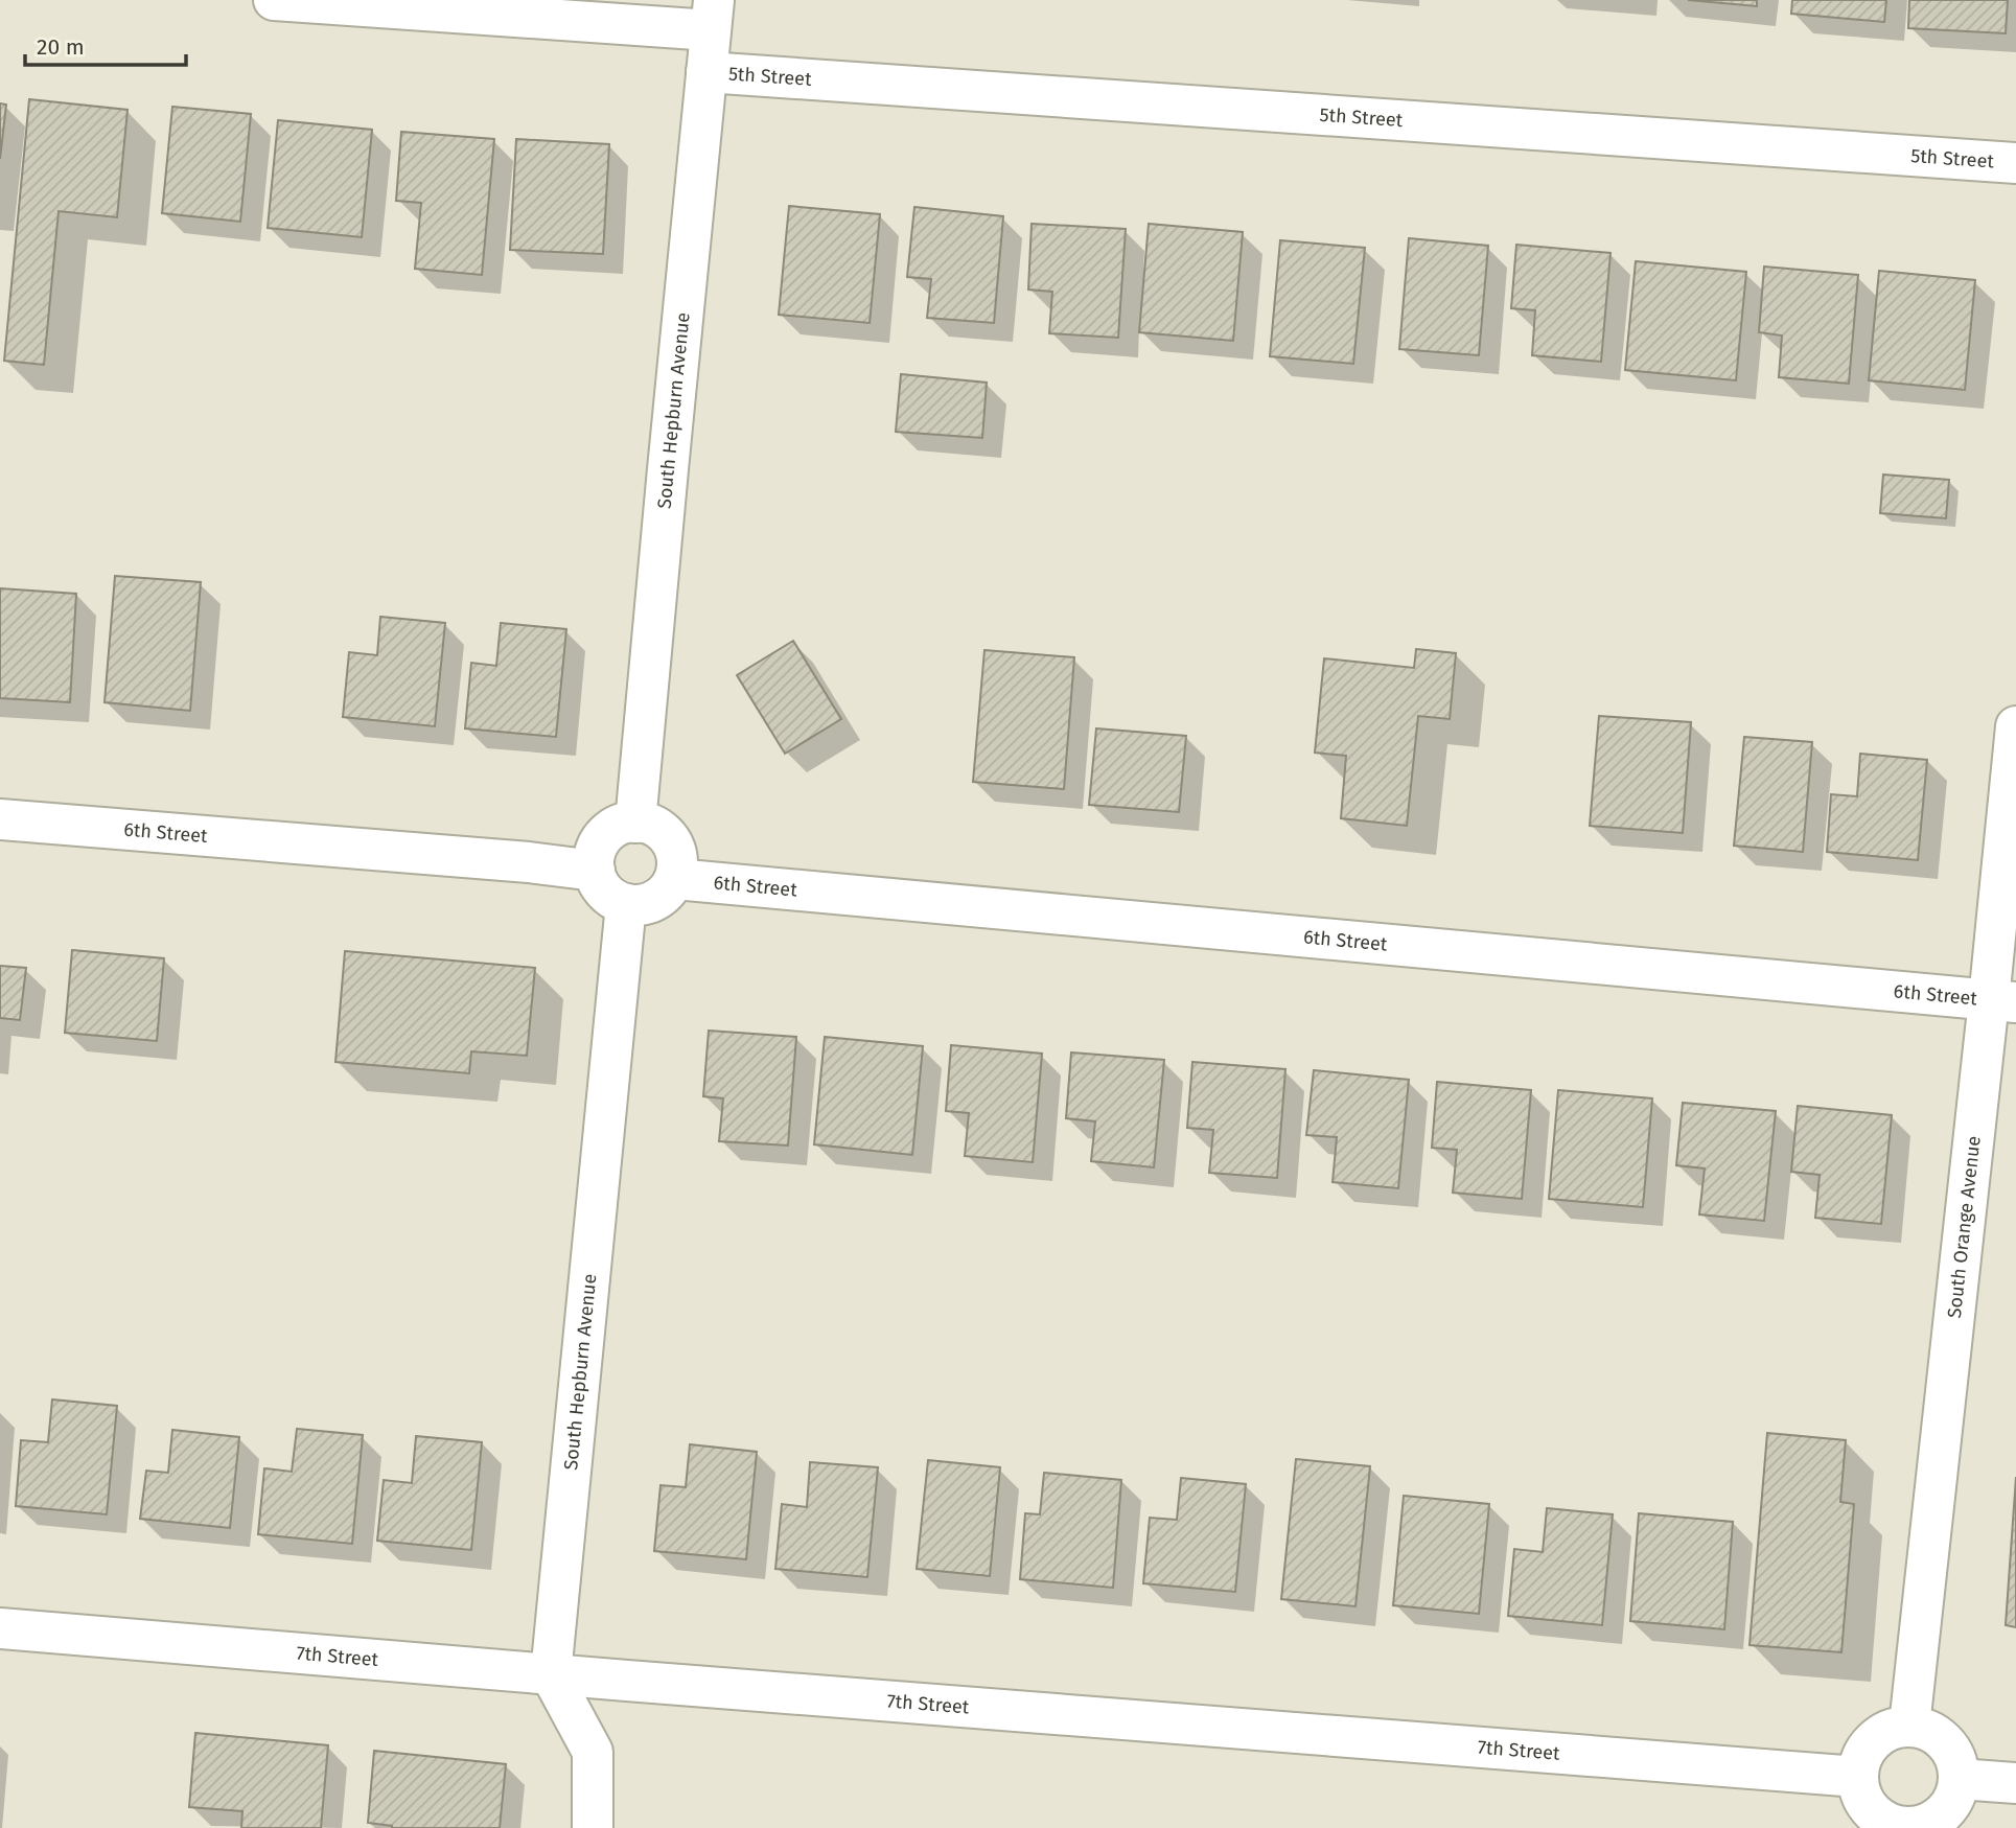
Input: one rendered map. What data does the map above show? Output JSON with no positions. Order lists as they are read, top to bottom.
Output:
{
  "streets": {
    "street": [
      "5th Street",
      "South Hepburn Avenue",
      "6th Street",
      "South Orange Avenue",
      "7th Street"
    ]
  },
  "crossings": [
    ["5th Street", "South Hepburn Avenue"],
    ["South Hepburn Avenue", "6th Street"],
    ["South Hepburn Avenue", "7th Street"],
    ["6th Street", "South Orange Avenue"],
    ["South Orange Avenue", "7th Street"]
  ],
  "scale_bar": "20 m"
}
